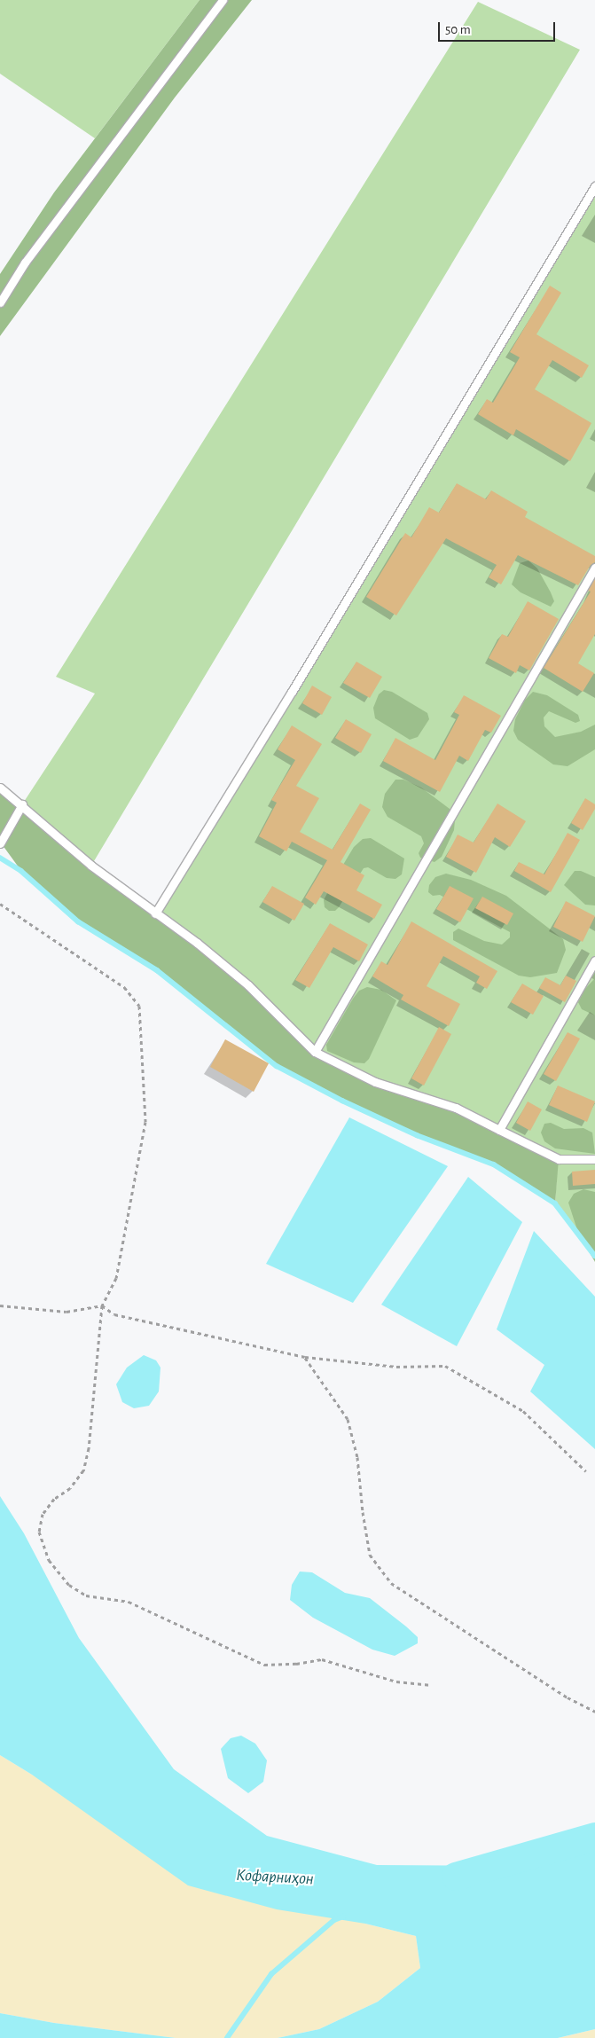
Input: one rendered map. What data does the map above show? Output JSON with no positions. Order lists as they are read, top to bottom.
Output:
{
  "water": ["Кофарниҳон"],
  "scale_bar": "50 m"
}
